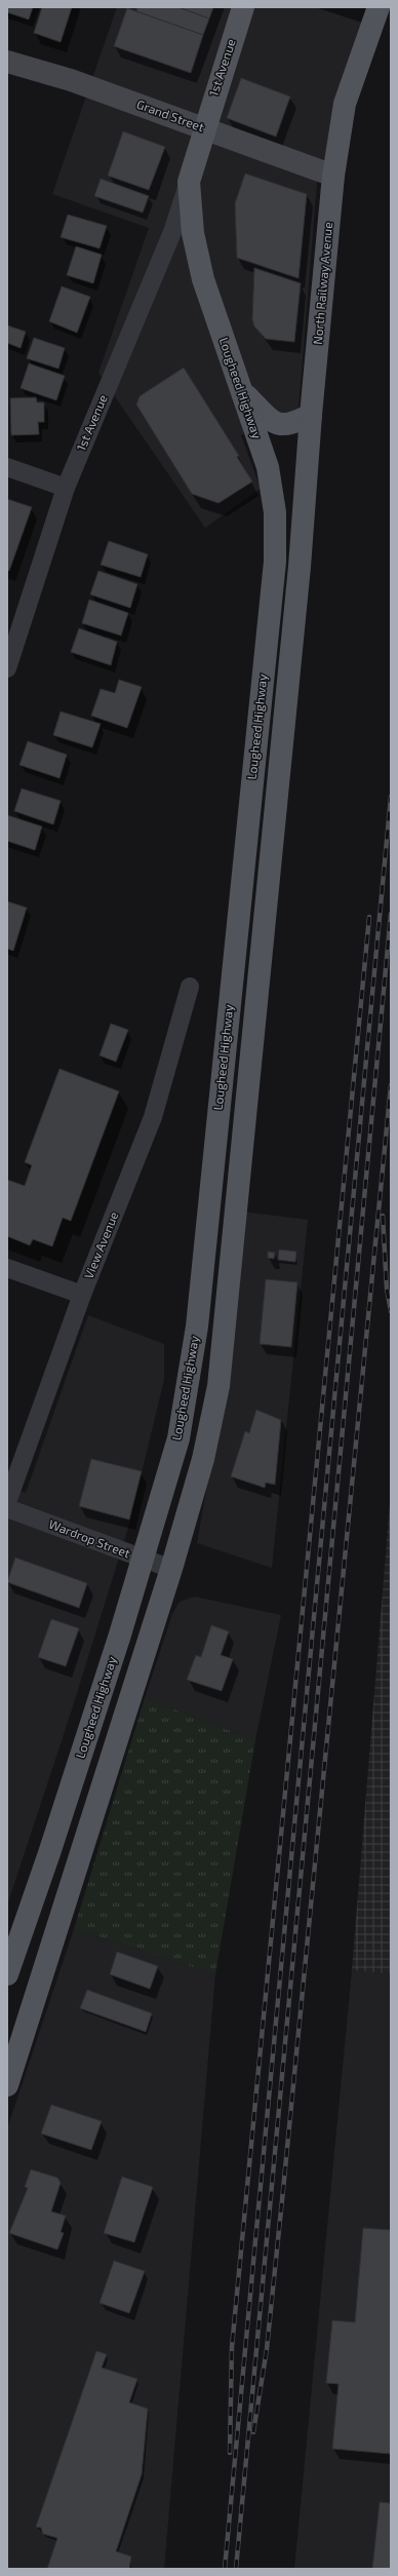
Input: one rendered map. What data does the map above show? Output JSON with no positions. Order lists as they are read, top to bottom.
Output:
{
  "streets": {
    "main road": ["1st Avenue", "North Railway Avenue", "Lougheed Highway"],
    "street": ["Grand Street", "View Avenue", "Wardrop Street"]
  },
  "crossings": [
    ["1st Avenue", "Grand Street"],
    ["1st Avenue", "Lougheed Highway"],
    ["Grand Street", "North Railway Avenue"],
    ["Grand Street", "Lougheed Highway"],
    ["North Railway Avenue", "Wardrop Street"],
    ["Lougheed Highway", "Wardrop Street"]
  ]
}
